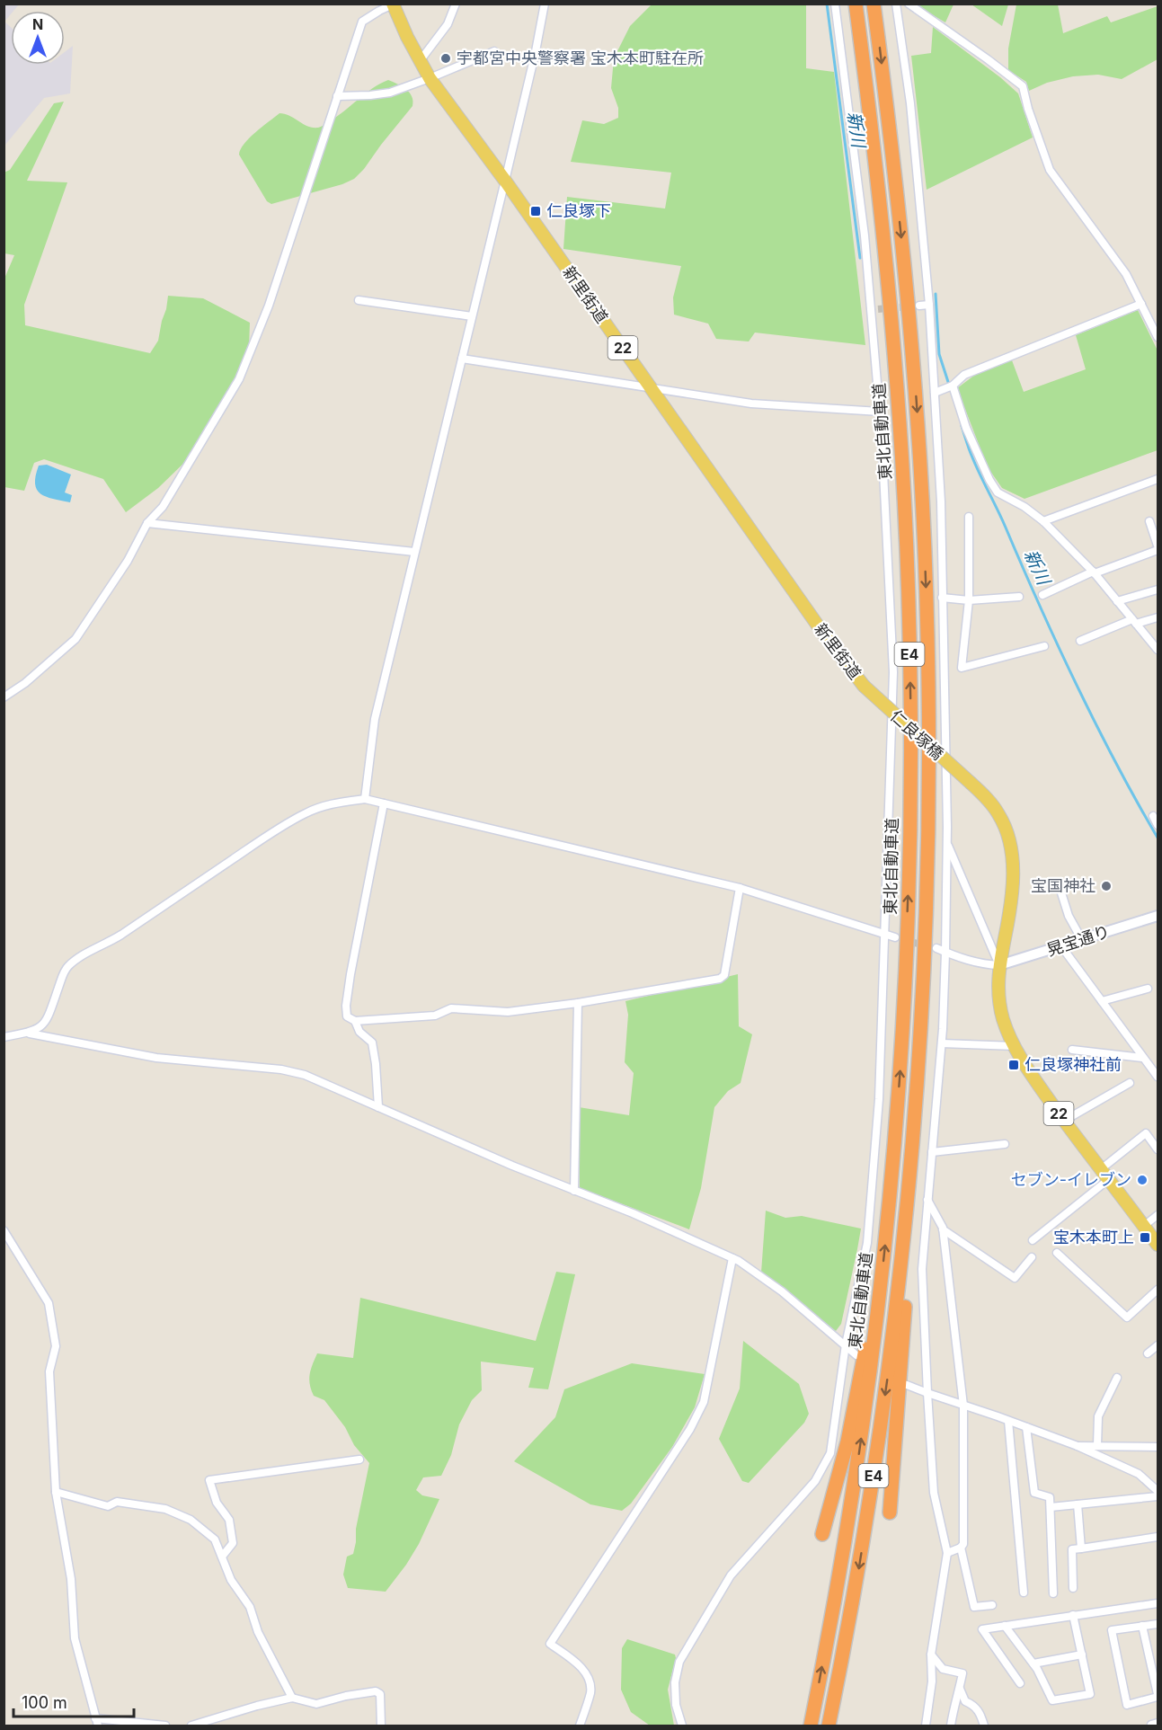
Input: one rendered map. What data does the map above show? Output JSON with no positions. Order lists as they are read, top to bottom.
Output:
{
  "streets": {
    "highway": ["東北自動車道", "E4"],
    "main road": ["新里街道", "22", "仁良塚橋"],
    "street": ["晃宝通り"]
  },
  "crossings": [
    ["新里街道", "仁良塚橋"],
    ["22", "仁良塚橋"],
    ["22", "晃宝通り"],
    ["仁良塚橋", "晃宝通り"]
  ],
  "water": ["新川"],
  "places": {
    "other": ["宇都宮中央警察署 宝木本町駐在所", "宝国神社", "セブン-イレブン"],
    "transit": ["仁良塚下", "仁良塚神社前", "宝木本町上"]
  },
  "scale_bar": "100 m",
  "north": "top"
}
